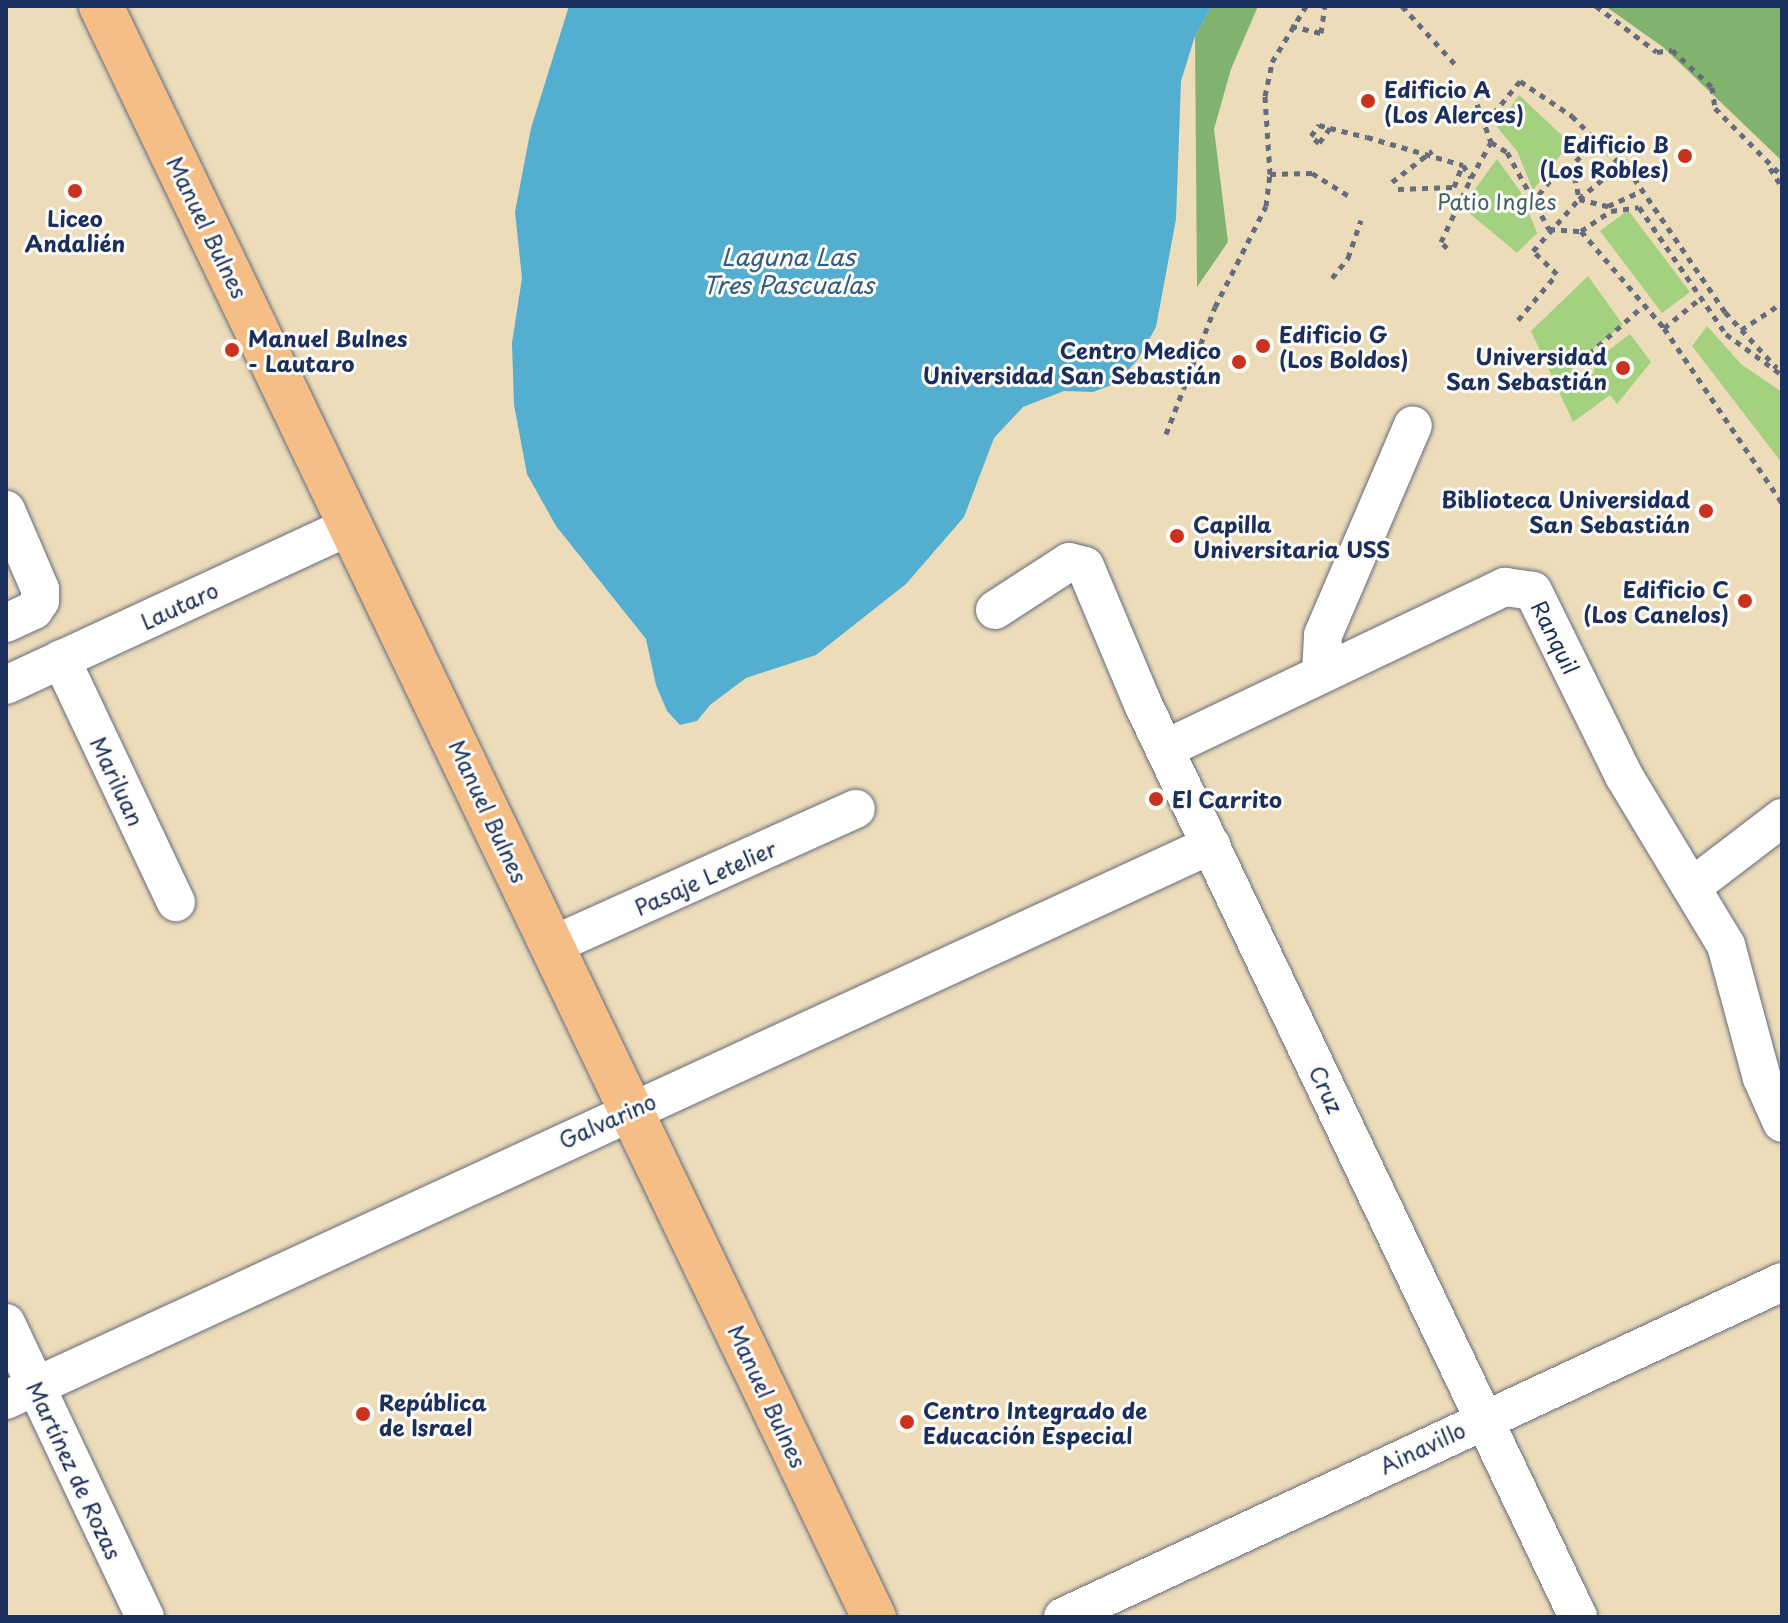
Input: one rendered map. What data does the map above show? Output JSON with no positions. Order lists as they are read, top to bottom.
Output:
{
  "streets": {
    "main road": ["Manuel Bulnes"],
    "street": [
      "Lautaro",
      "Ranquil",
      "Mariluan",
      "Pasaje Letelier",
      "Cruz",
      "Galvarino",
      "Ainavillo",
      "Martínez de Rozas"
    ]
  },
  "crossings": [
    ["Manuel Bulnes", "Lautaro"],
    ["Manuel Bulnes", "Pasaje Letelier"],
    ["Manuel Bulnes", "Galvarino"],
    ["Lautaro", "Mariluan"],
    ["Ranquil", "Cruz"],
    ["Cruz", "Galvarino"],
    ["Cruz", "Ainavillo"],
    ["Galvarino", "Martínez de Rozas"]
  ],
  "water": ["Laguna Las Tres Pascualas"],
  "parks": ["Patio Ingles"],
  "places": [
    "Edificio A (Los Alerces)",
    "Edificio B (Los Robles)",
    "Liceo Andalién",
    "Edificio G (Los Boldos)",
    "Manuel Bulnes - Lautaro",
    "Centro Medico Universidad San Sebastián",
    "Universidad San Sebastián",
    "Biblioteca Universidad San Sebastián",
    "Capilla Universitaria USS",
    "Edificio C (Los Canelos)",
    "El Carrito",
    "República de Israel",
    "Centro Integrado de Educación Especial"
  ]
}
